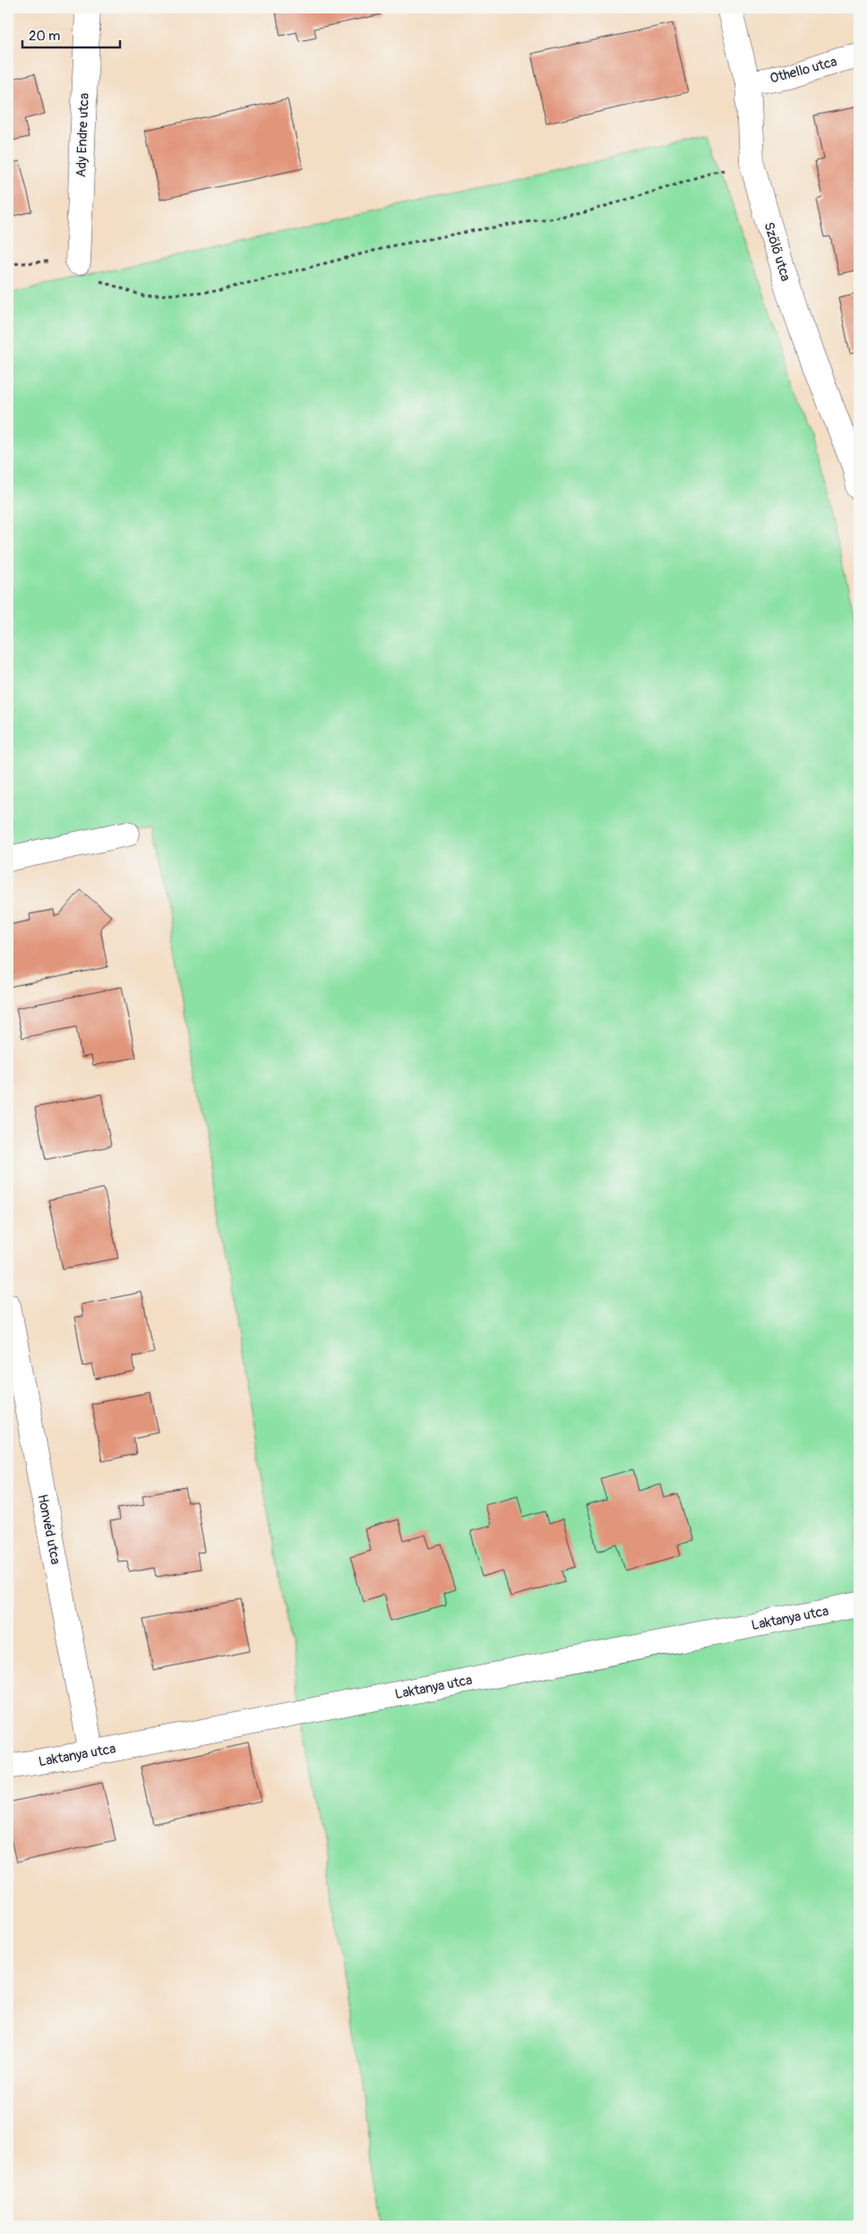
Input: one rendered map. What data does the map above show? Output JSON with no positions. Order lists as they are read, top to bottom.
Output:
{
  "streets": {
    "street": [
      "Othello utca",
      "Ady Endre utca",
      "Szőlő utca",
      "Honvéd utca",
      "Laktanya utca"
    ]
  },
  "crossings": [
    ["Othello utca", "Szőlő utca"],
    ["Honvéd utca", "Laktanya utca"]
  ],
  "scale_bar": "20 m"
}
